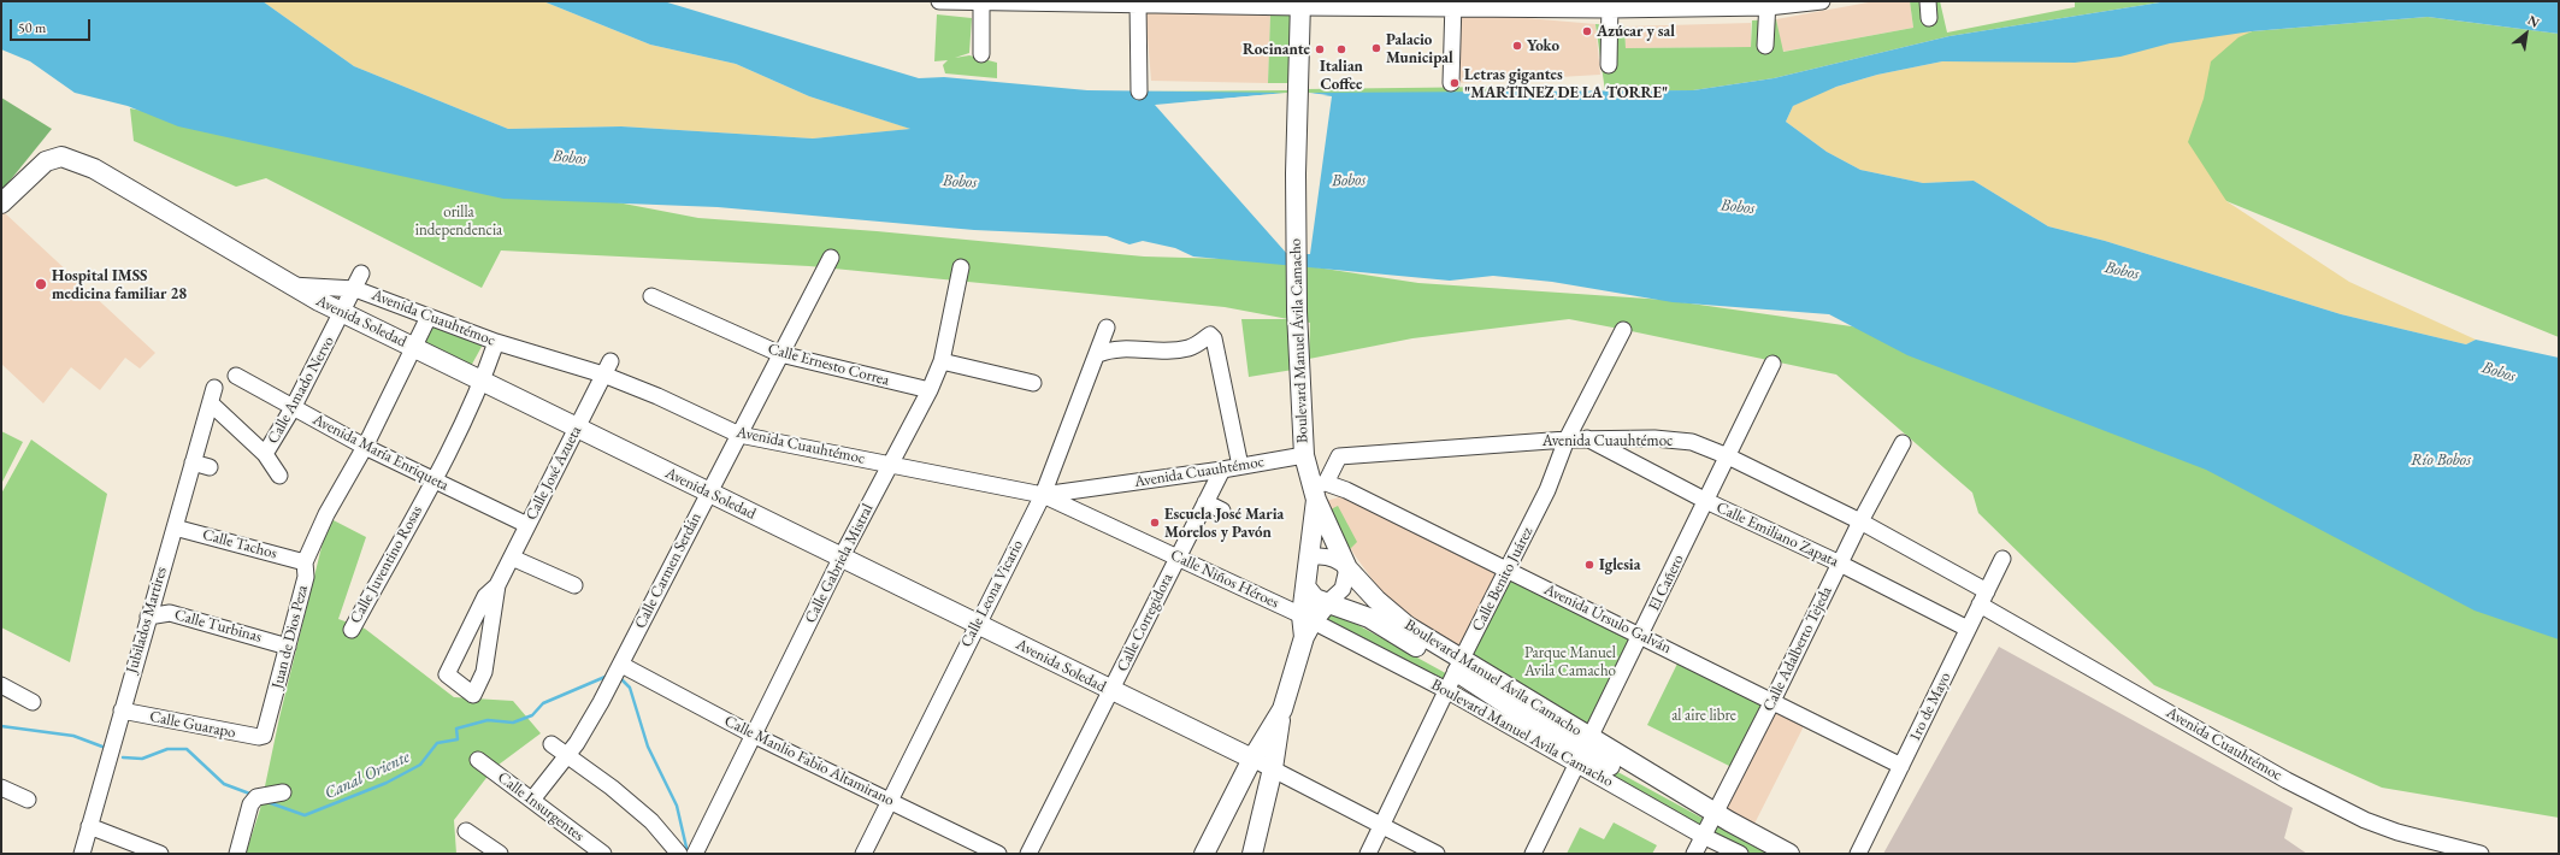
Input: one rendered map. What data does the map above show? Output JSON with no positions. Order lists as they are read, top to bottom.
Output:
{
  "streets": {
    "main road": ["Avenida Soledad", "Boulevard Manuel Ávila Camacho"],
    "street": [
      "Avenida Cuauhtémoc",
      "Calle Ernesto Correa",
      "Calle Amado Nervo",
      "Avenida María Enriqueta",
      "Calle José Azueta",
      "Calle Emiliano Zapata",
      "Calle Tachos",
      "Calle Gabriela Mistral",
      "Calle Juventino Rosas",
      "Calle Carmen Serdán",
      "Calle Niños Héroes",
      "Calle Benito Juárez",
      "El Cañero",
      "Calle Leona Vicario",
      "Avenida Úrsulo Galván",
      "Jubilados Martires",
      "Calle Corregidora",
      "Calle Turbinas",
      "Juan de Dios Peza",
      "Calle Adalberto Tejeda",
      "1ro de Mayo",
      "Calle Guarapo",
      "Boulevard Manuel Avila Camacho",
      "Calle Manlio Fabio Altamirano",
      "Calle Insurgentes"
    ]
  },
  "crossings": [
    ["Avenida Cuauhtémoc", "Avenida Soledad"],
    ["Avenida Cuauhtémoc", "Boulevard Manuel Ávila Camacho"],
    ["Avenida Cuauhtémoc", "Calle Amado Nervo"],
    ["Avenida Cuauhtémoc", "Calle José Azueta"],
    ["Avenida Cuauhtémoc", "Calle Emiliano Zapata"],
    ["Avenida Cuauhtémoc", "Calle Gabriela Mistral"],
    ["Avenida Cuauhtémoc", "Calle Juventino Rosas"],
    ["Avenida Cuauhtémoc", "Calle Carmen Serdán"],
    ["Avenida Cuauhtémoc", "Calle Niños Héroes"],
    ["Avenida Cuauhtémoc", "Calle Benito Juárez"],
    ["Avenida Cuauhtémoc", "El Cañero"],
    ["Avenida Cuauhtémoc", "Calle Leona Vicario"],
    ["Avenida Cuauhtémoc", "Avenida Úrsulo Galván"],
    ["Avenida Cuauhtémoc", "Calle Corregidora"],
    ["Avenida Cuauhtémoc", "Juan de Dios Peza"],
    ["Avenida Cuauhtémoc", "Calle Adalberto Tejeda"],
    ["Avenida Cuauhtémoc", "1ro de Mayo"],
    ["Avenida Soledad", "Calle Amado Nervo"],
    ["Avenida Soledad", "Calle José Azueta"],
    ["Avenida Soledad", "Calle Gabriela Mistral"],
    ["Avenida Soledad", "Calle Juventino Rosas"],
    ["Avenida Soledad", "Calle Carmen Serdán"],
    ["Avenida Soledad", "Calle Benito Juárez"],
    ["Avenida Soledad", "Calle Leona Vicario"],
    ["Avenida Soledad", "Calle Corregidora"],
    ["Avenida Soledad", "Juan de Dios Peza"],
    ["Boulevard Manuel Ávila Camacho", "Calle Benito Juárez"],
    ["Boulevard Manuel Ávila Camacho", "El Cañero"],
    ["Boulevard Manuel Ávila Camacho", "Avenida Úrsulo Galván"],
    ["Boulevard Manuel Ávila Camacho", "Calle Adalberto Tejeda"],
    ["Boulevard Manuel Ávila Camacho", "Boulevard Manuel Avila Camacho"],
    ["Calle Ernesto Correa", "Calle Gabriela Mistral"],
    ["Calle Ernesto Correa", "Calle Carmen Serdán"],
    ["Calle Amado Nervo", "Avenida María Enriqueta"],
    ["Avenida María Enriqueta", "Calle José Azueta"],
    ["Avenida María Enriqueta", "Calle Juventino Rosas"],
    ["Avenida María Enriqueta", "Juan de Dios Peza"],
    ["Calle Emiliano Zapata", "El Cañero"],
    ["Calle Emiliano Zapata", "Calle Adalberto Tejeda"],
    ["Calle Emiliano Zapata", "1ro de Mayo"],
    ["Calle Tachos", "Jubilados Martires"],
    ["Calle Tachos", "Juan de Dios Peza"],
    ["Calle Gabriela Mistral", "Calle Manlio Fabio Altamirano"],
    ["Calle Carmen Serdán", "Calle Manlio Fabio Altamirano"],
    ["Calle Carmen Serdán", "Calle Insurgentes"],
    ["Calle Niños Héroes", "Calle Leona Vicario"],
    ["Calle Niños Héroes", "Calle Corregidora"],
    ["Calle Niños Héroes", "Boulevard Manuel Avila Camacho"],
    ["Calle Benito Juárez", "Avenida Úrsulo Galván"],
    ["Calle Benito Juárez", "Boulevard Manuel Avila Camacho"],
    ["El Cañero", "Avenida Úrsulo Galván"],
    ["El Cañero", "Boulevard Manuel Avila Camacho"],
    ["Calle Leona Vicario", "Calle Manlio Fabio Altamirano"],
    ["Avenida Úrsulo Galván", "Calle Adalberto Tejeda"],
    ["Avenida Úrsulo Galván", "1ro de Mayo"],
    ["Jubilados Martires", "Calle Turbinas"],
    ["Jubilados Martires", "Calle Guarapo"],
    ["Calle Turbinas", "Juan de Dios Peza"],
    ["Juan de Dios Peza", "Calle Guarapo"]
  ],
  "water": ["Bobos", "Río Bobos", "Canal Oriente"],
  "parks": ["orilla independencia", "Parque Manuel Avila Camacho", "al aire libre"],
  "places": [
    "Azúcar y sal",
    "Yoko",
    "Palacio Municipal",
    "Rocinante",
    "Italian Coffee",
    "Letras gigantes \"MARTINEZ DE LA TORRE\"",
    "Hospital IMSS medicina familiar 28",
    "Escuela José Maria Morelos y Pavón",
    "Iglesia"
  ],
  "scale_bar": "50 m",
  "north": "top right"
}
